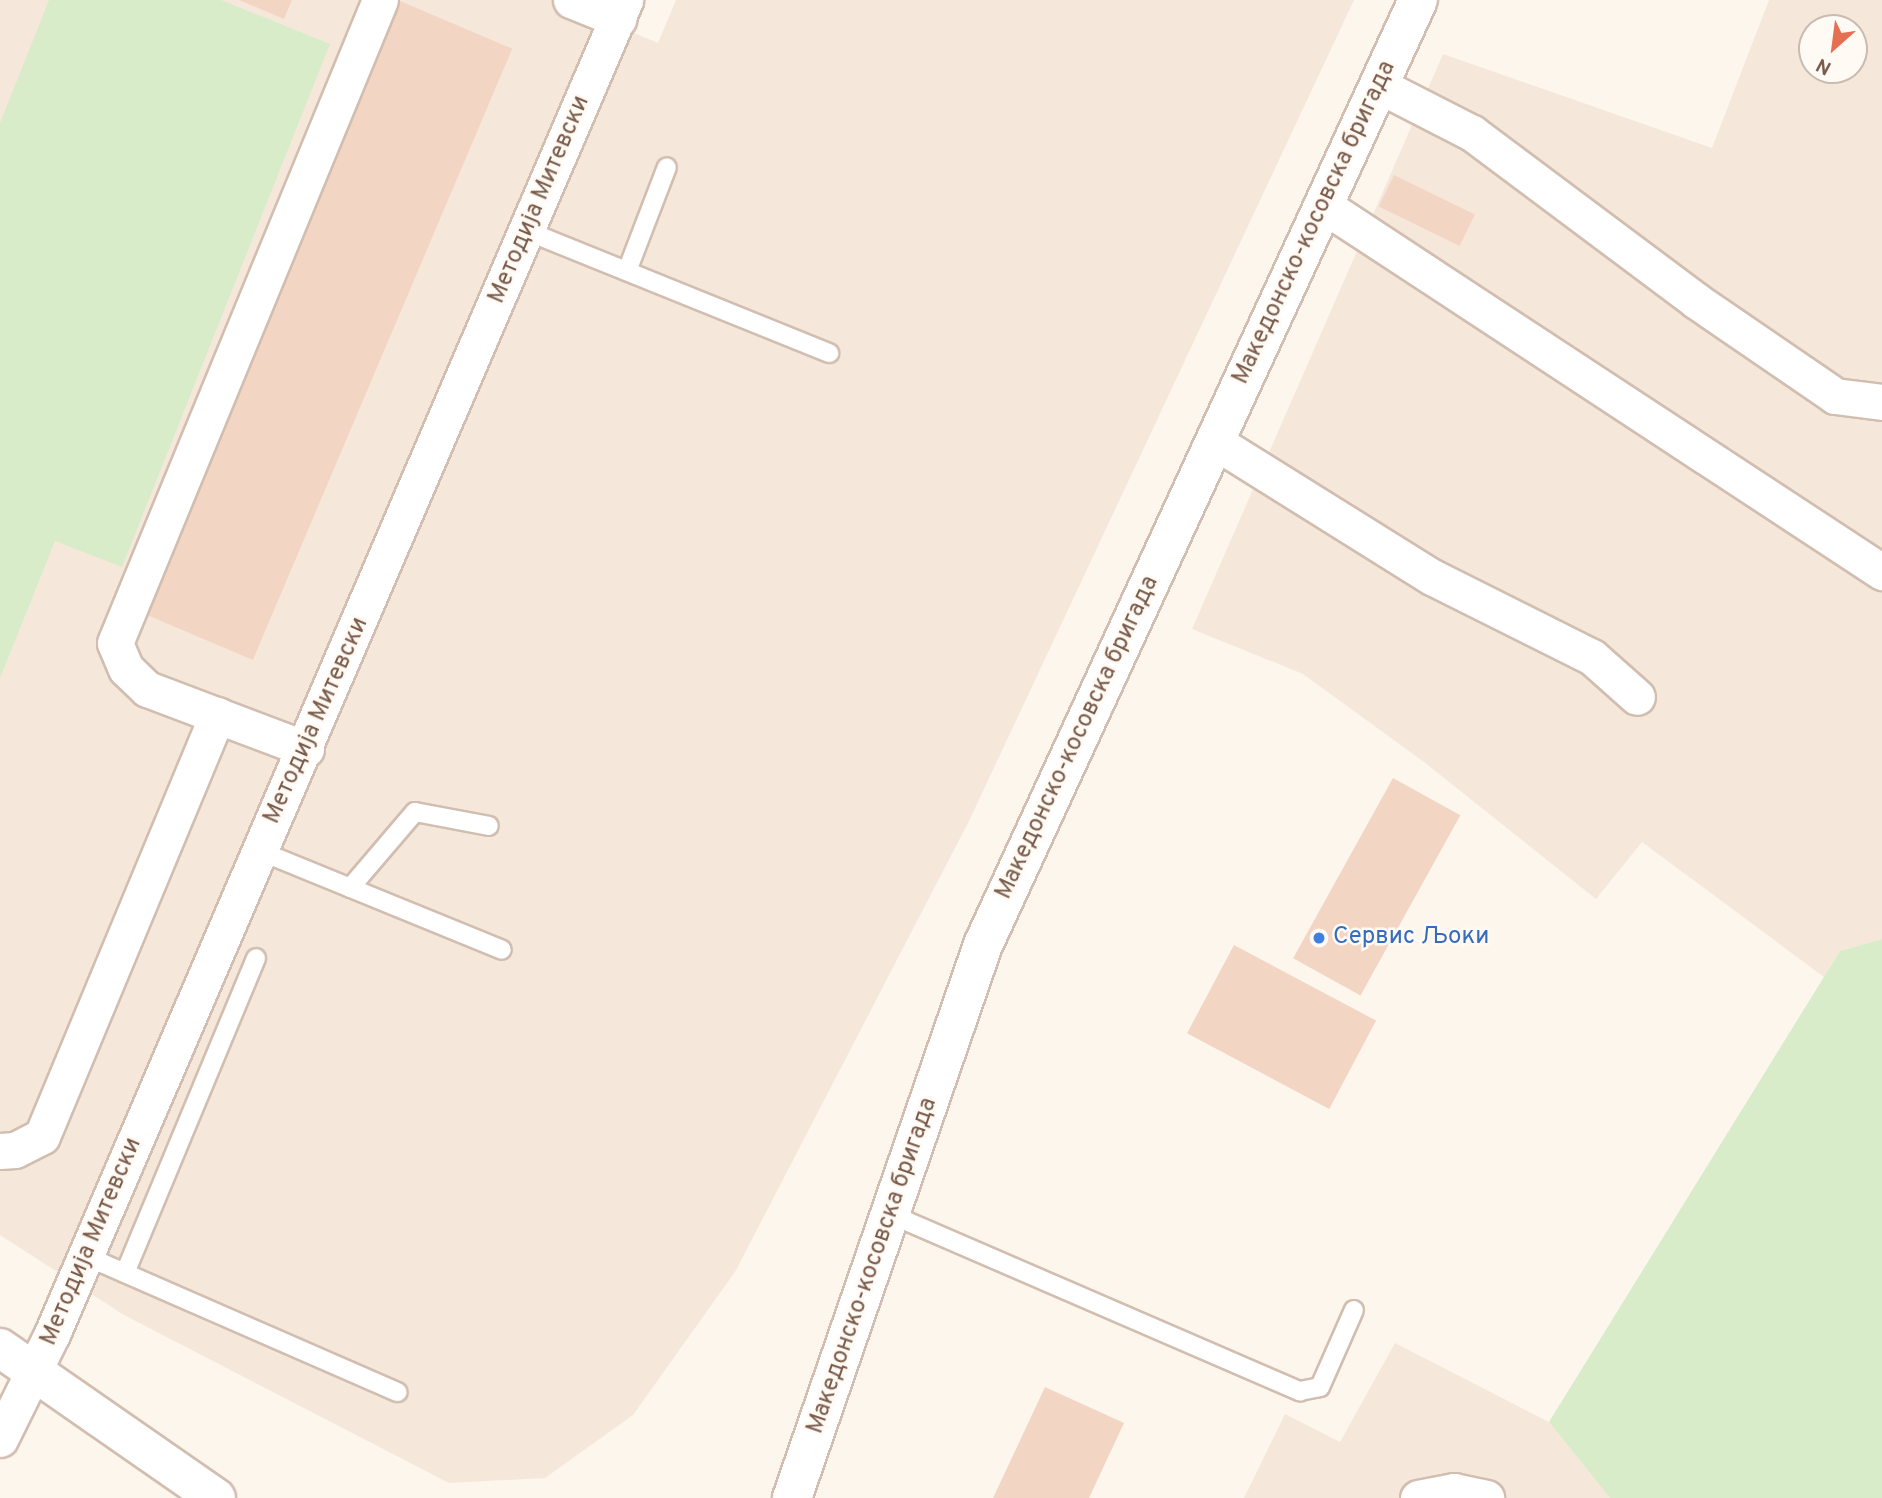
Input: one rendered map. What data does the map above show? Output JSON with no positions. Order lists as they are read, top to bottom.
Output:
{
  "streets": {
    "street": ["Методија Митевски", "Македонско-косовска бригада"]
  },
  "places": ["Сервис Љоки"],
  "north": "bottom left"
}
